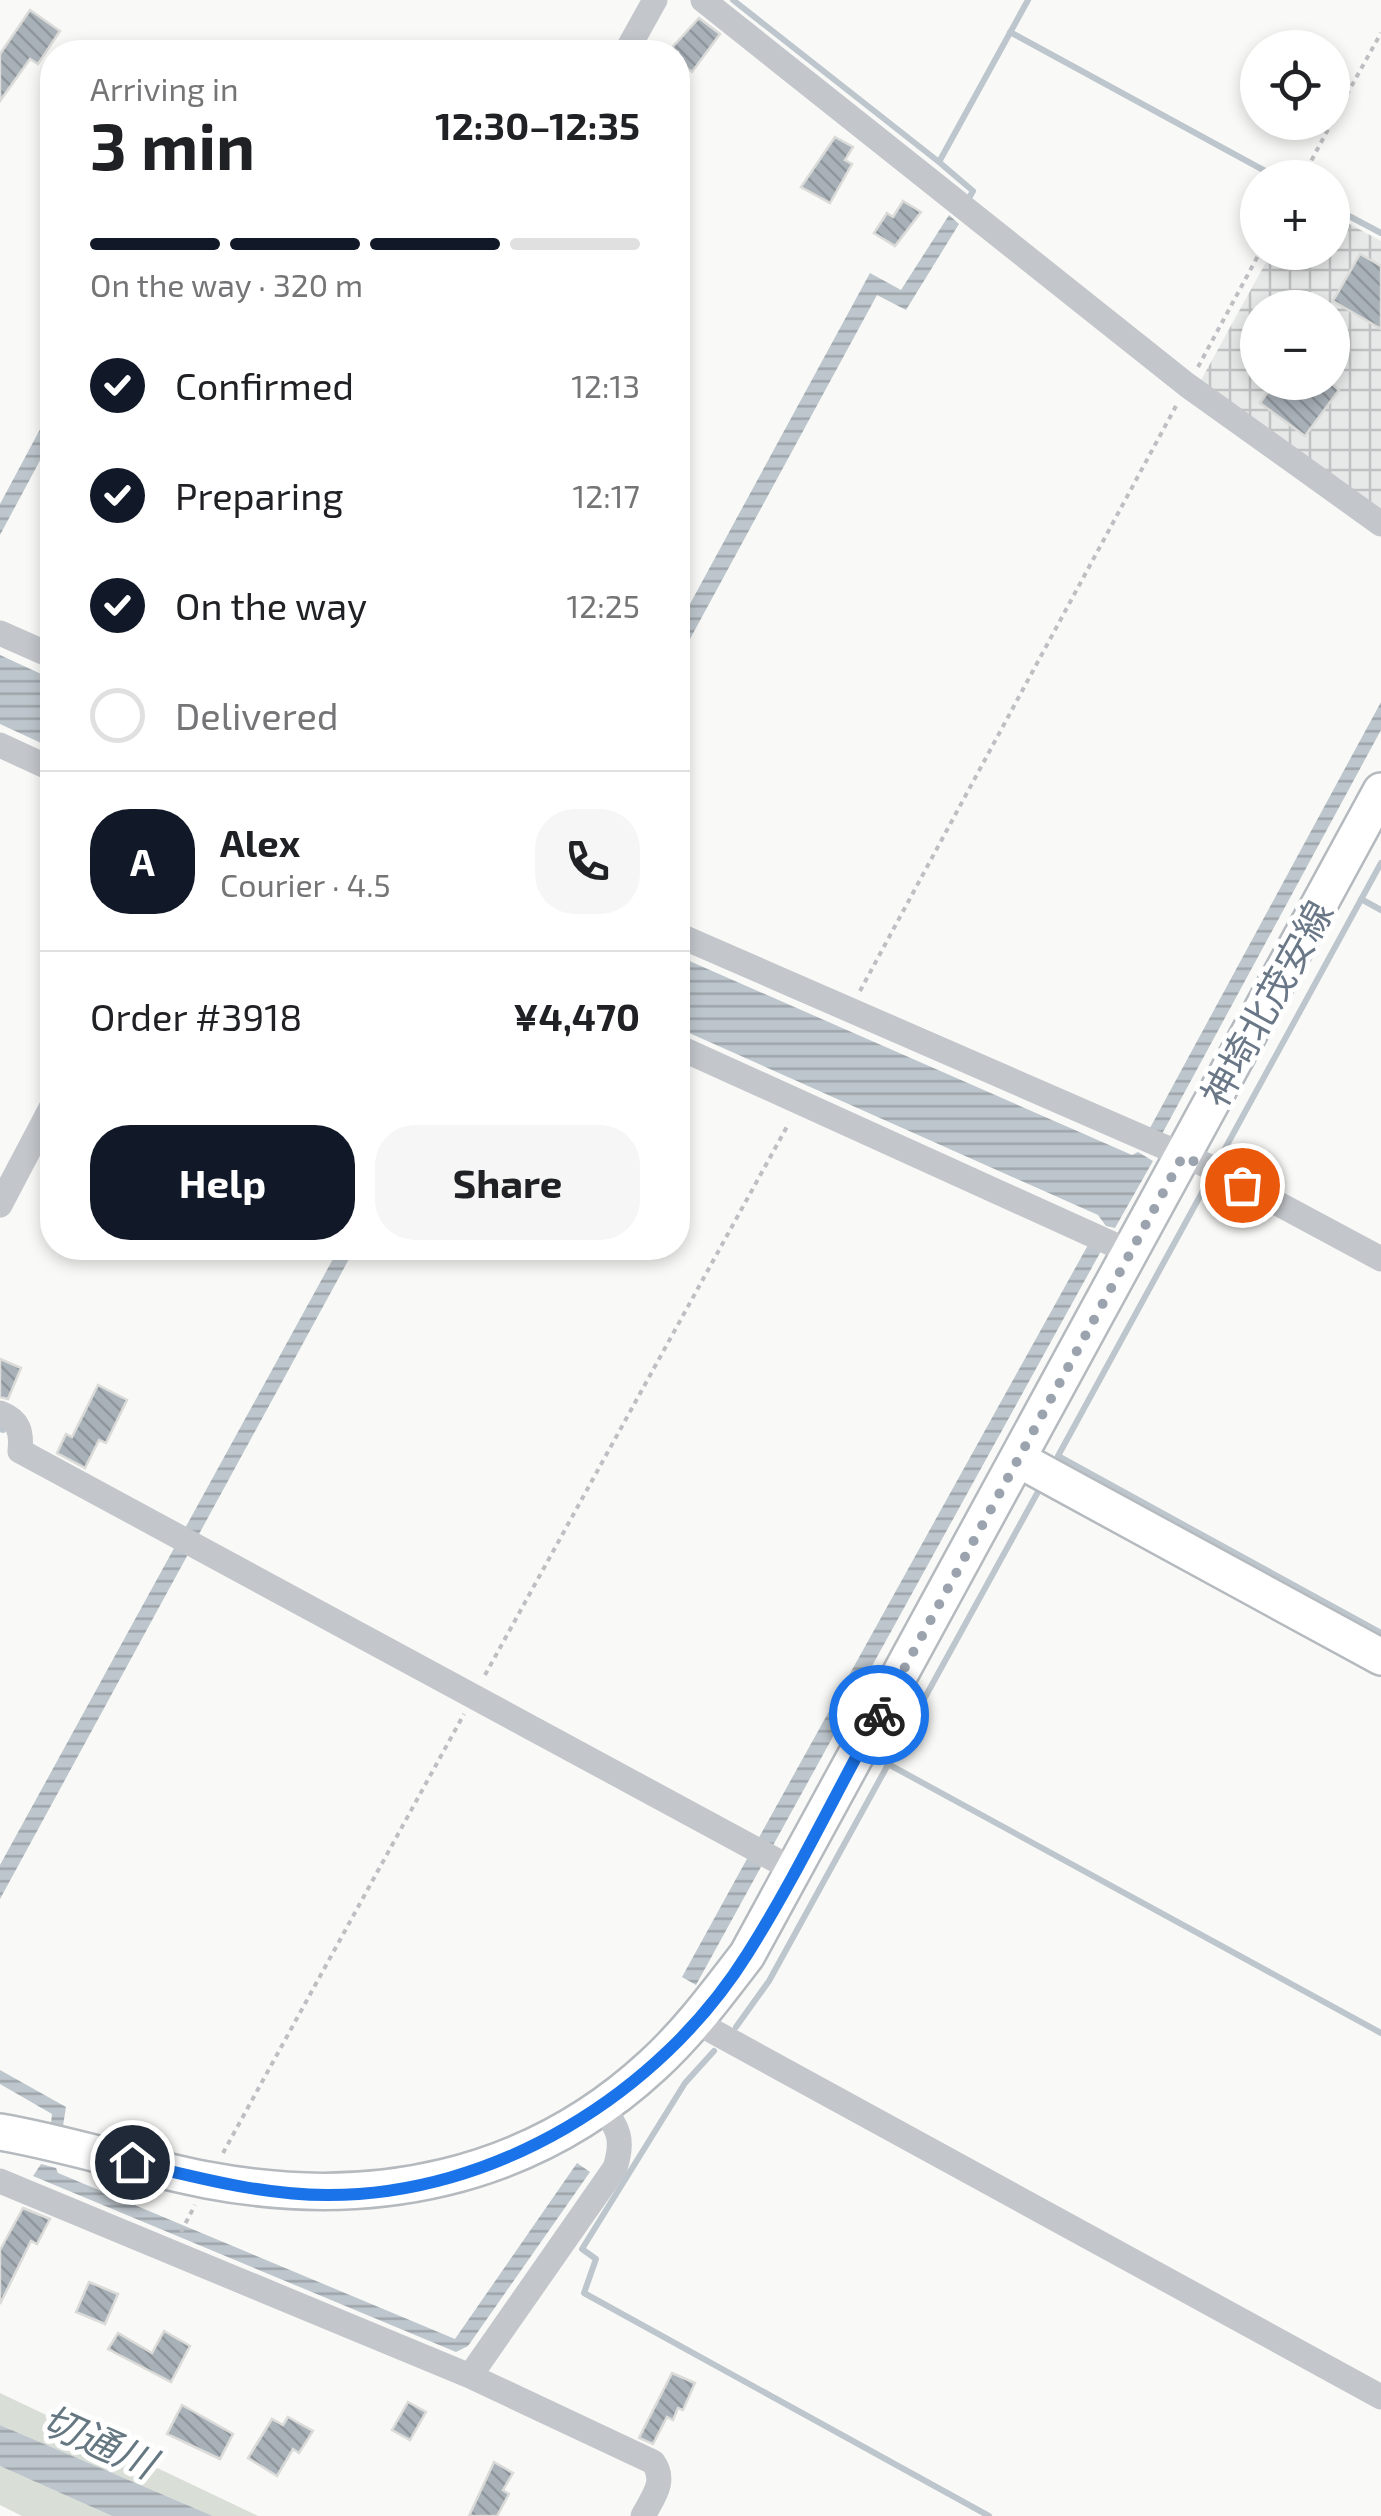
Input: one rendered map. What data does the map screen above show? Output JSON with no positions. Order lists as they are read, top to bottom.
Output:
{
  "streets": {
    "main road": ["神埼北茂安線"]
  },
  "water": ["切通川"],
  "page": {
    "map_buttons": ["+", "−"],
    "heading": ["3 min", "Arriving in", "12:30–12:35"],
    "panel": [
      "Alex",
      "Courier · 4.5",
      "Order #3918",
      "¥4,470"
    ],
    "bar": "On the way · 320 m",
    "list": [
      ["Confirmed", "12:13"],
      ["Preparing", "12:17"],
      ["On the way", "12:25"],
      "Delivered"
    ],
    "round": "A",
    "buttons": ["Help", "Share"]
  }
}
